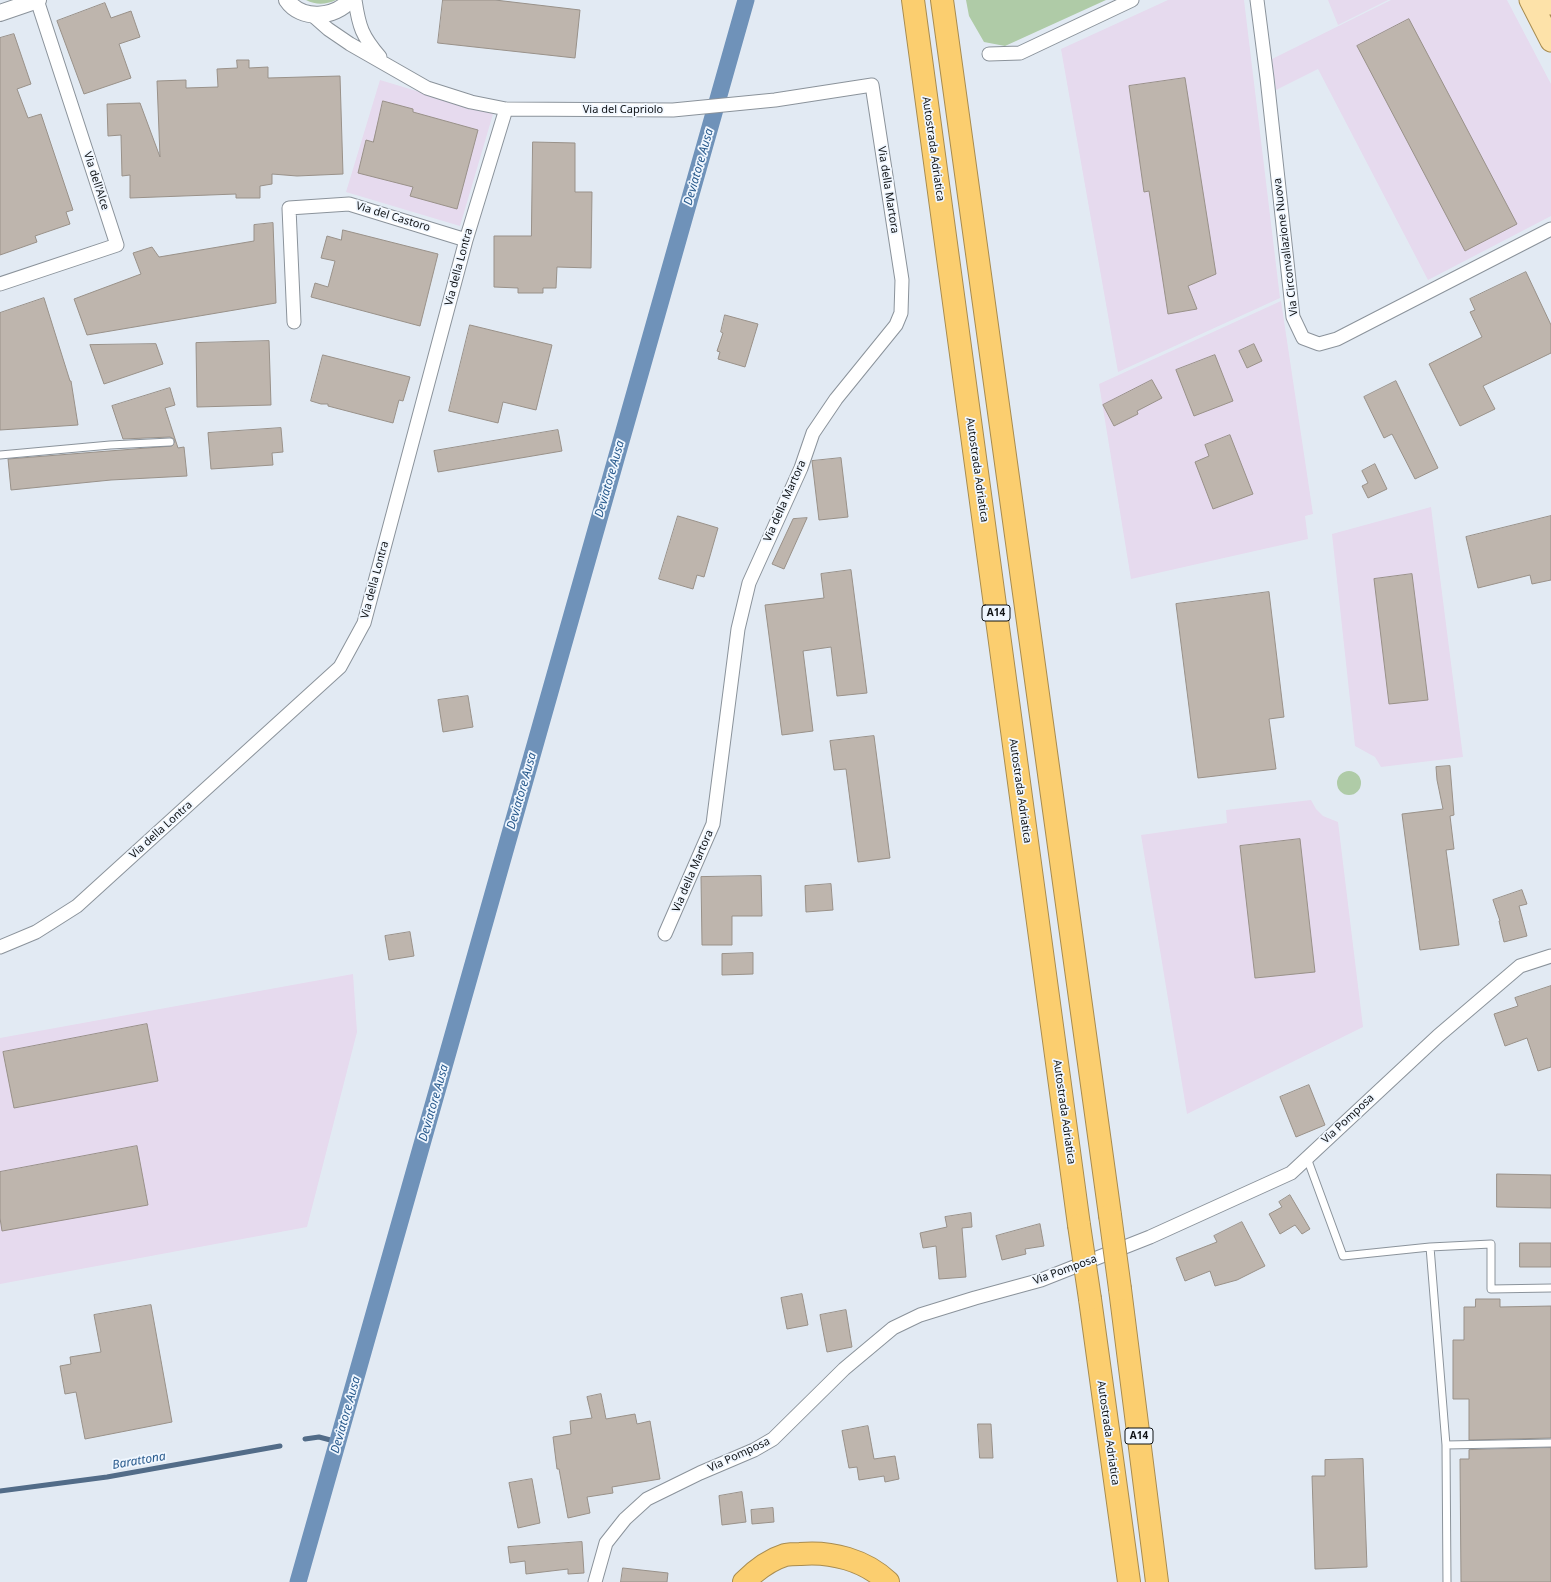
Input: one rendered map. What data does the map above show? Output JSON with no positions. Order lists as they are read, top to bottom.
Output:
{
  "streets": {
    "highway": ["Autostrada Adriatica", "A14"],
    "street": [
      "Via del Capriolo",
      "Via dell'Alce",
      "Via della Martora",
      "Via del Castoro",
      "Via Circonvallazione Nuova",
      "Via della Lontra",
      "Via Pomposa"
    ]
  },
  "crossings": [
    ["Via del Capriolo", "Via della Martora"],
    ["Via del Capriolo", "Via della Lontra"],
    ["Via del Castoro", "Via della Lontra"]
  ],
  "water": ["Deviatore Ausa", "Barattona"]
}
